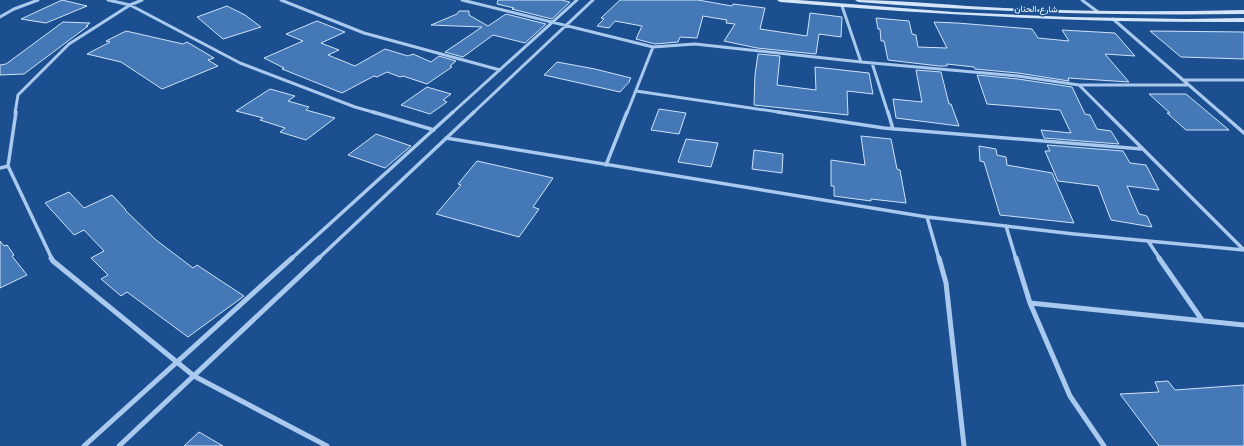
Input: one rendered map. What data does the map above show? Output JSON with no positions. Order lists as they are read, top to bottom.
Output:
{
  "streets": {
    "main road": ["شارع الحنان"]
  }
}
